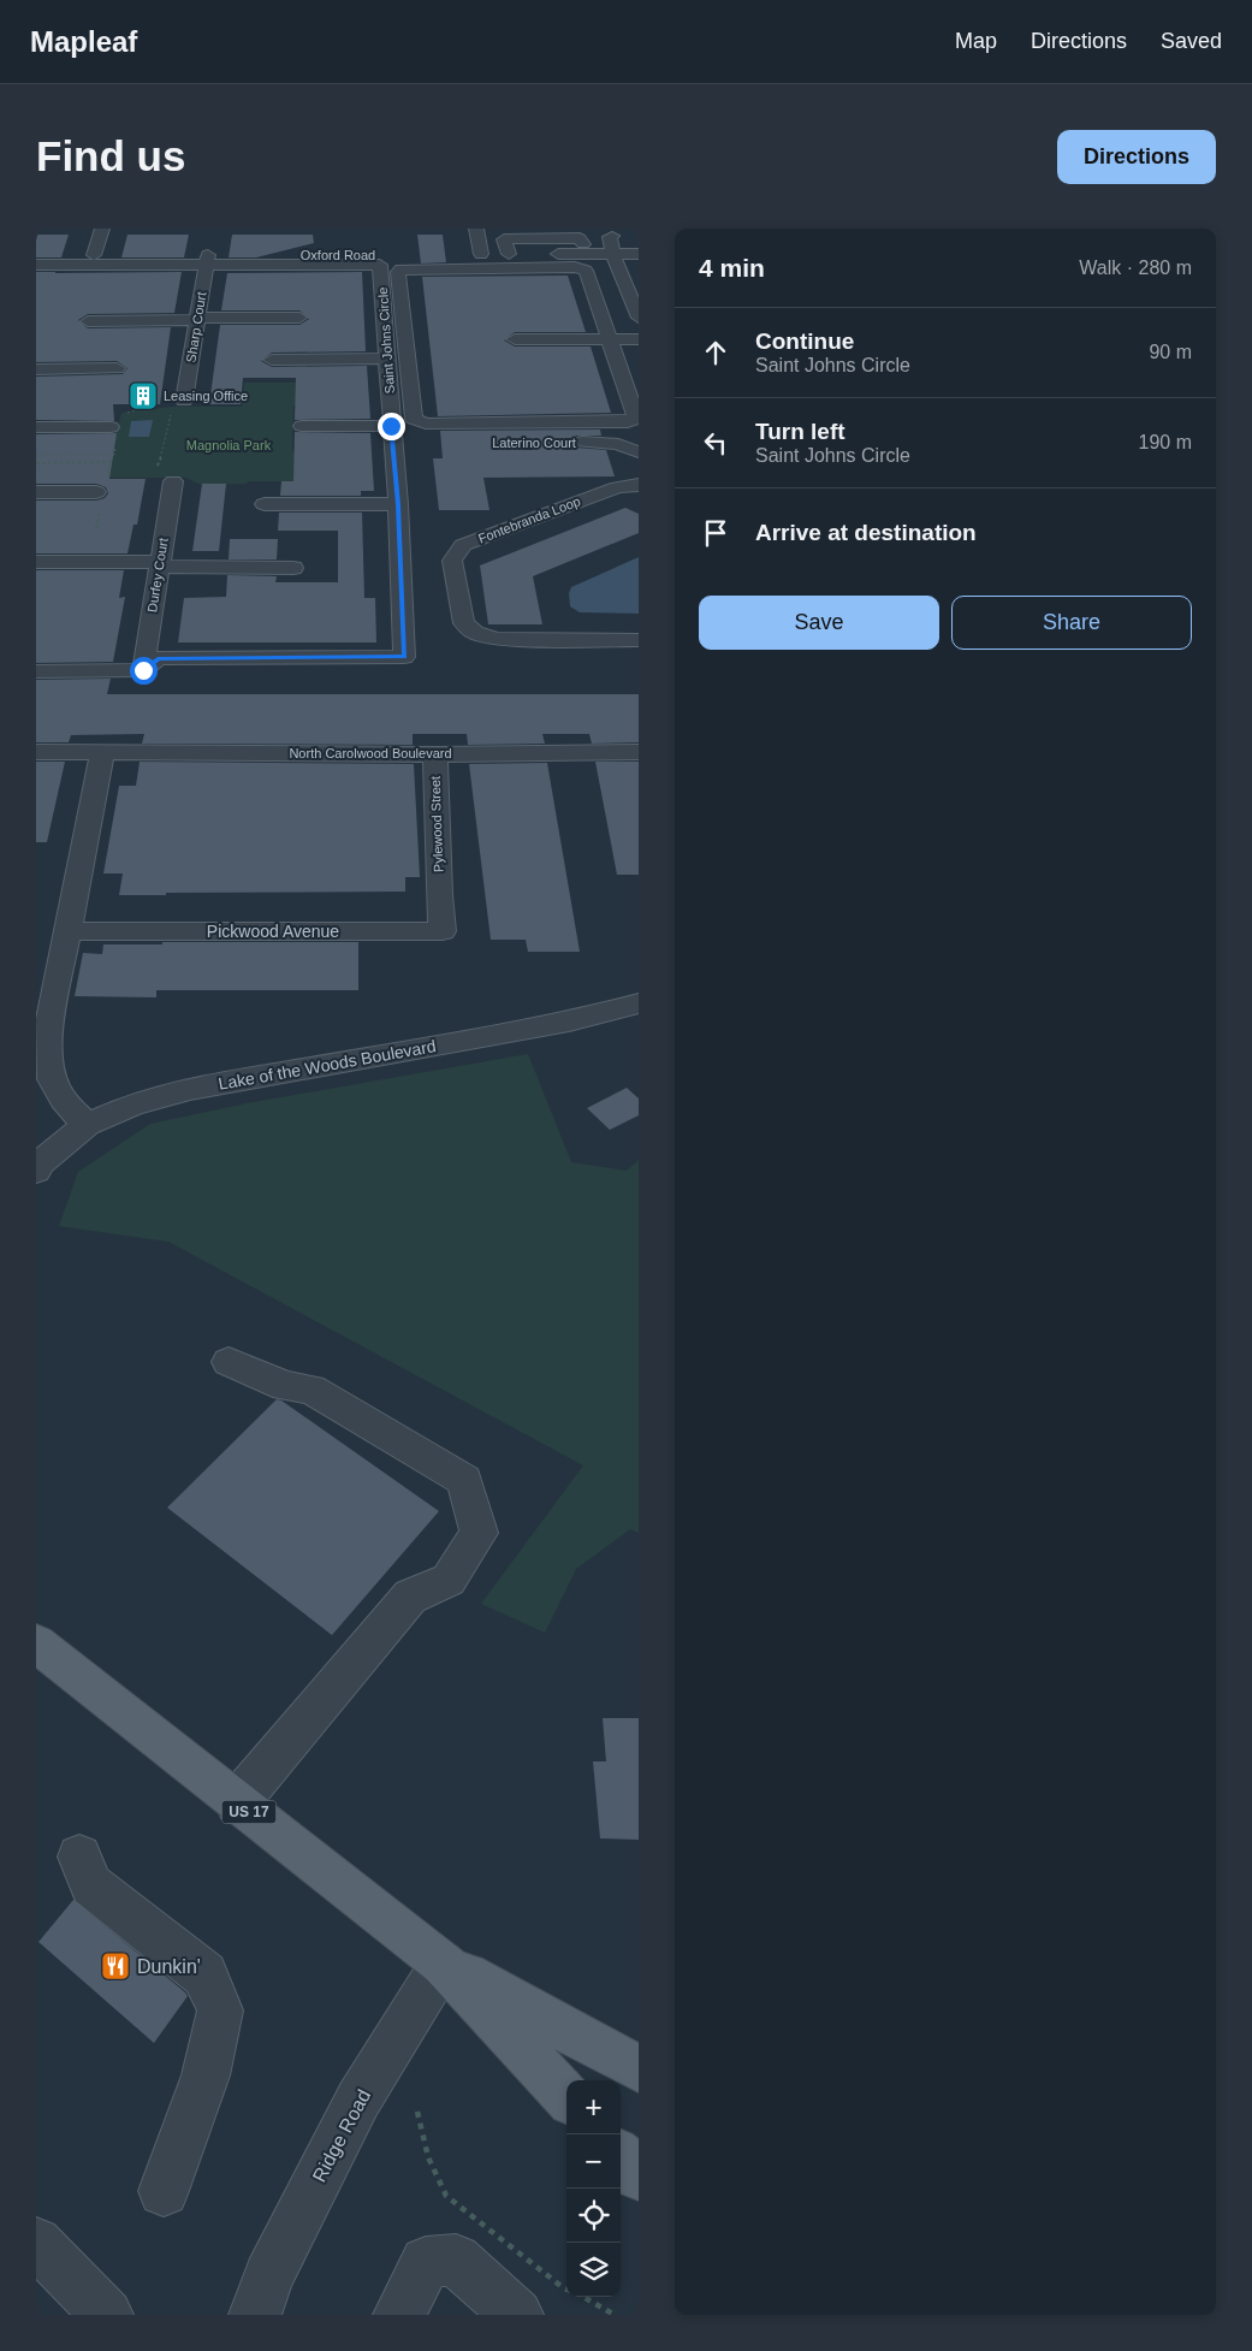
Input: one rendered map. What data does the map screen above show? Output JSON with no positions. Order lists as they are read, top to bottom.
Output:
{
  "streets": {
    "main road": ["US 17"],
    "street": [
      "Sharp Court",
      "Saint Johns Circle",
      "Laterino Court",
      "Fontebranda Loop",
      "Durfey Court",
      "North Carolwood Boulevard",
      "Pylewood Street",
      "Pickwood Avenue",
      "Lake of the Woods Boulevard",
      "Ridge Road"
    ]
  },
  "crossings": [
    ["Sharp Court", "Saint Johns Circle"],
    ["Saint Johns Circle", "Durfey Court"],
    ["North Carolwood Boulevard", "Pylewood Street"],
    ["Pylewood Street", "Pickwood Avenue"],
    ["US 17", "Ridge Road"]
  ],
  "parks": ["Magnolia Park"],
  "places": {
    "building": ["Leasing Office"],
    "restaurant": ["Dunkin'"]
  },
  "page": {
    "header": "Mapleaf",
    "nav": ["Map", "Directions", "Saved"],
    "buttons": [
      "Directions",
      ["Save", "Share"]
    ],
    "title": "Find us",
    "heading": ["4 min", "Walk · 280 m"],
    "list": [
      ["Continue", "Saint Johns Circle", "90 m"],
      ["Turn left", "Saint Johns Circle", "190 m"],
      "Arrive at destination"
    ],
    "map_buttons": ["+", "−"]
  }
}
